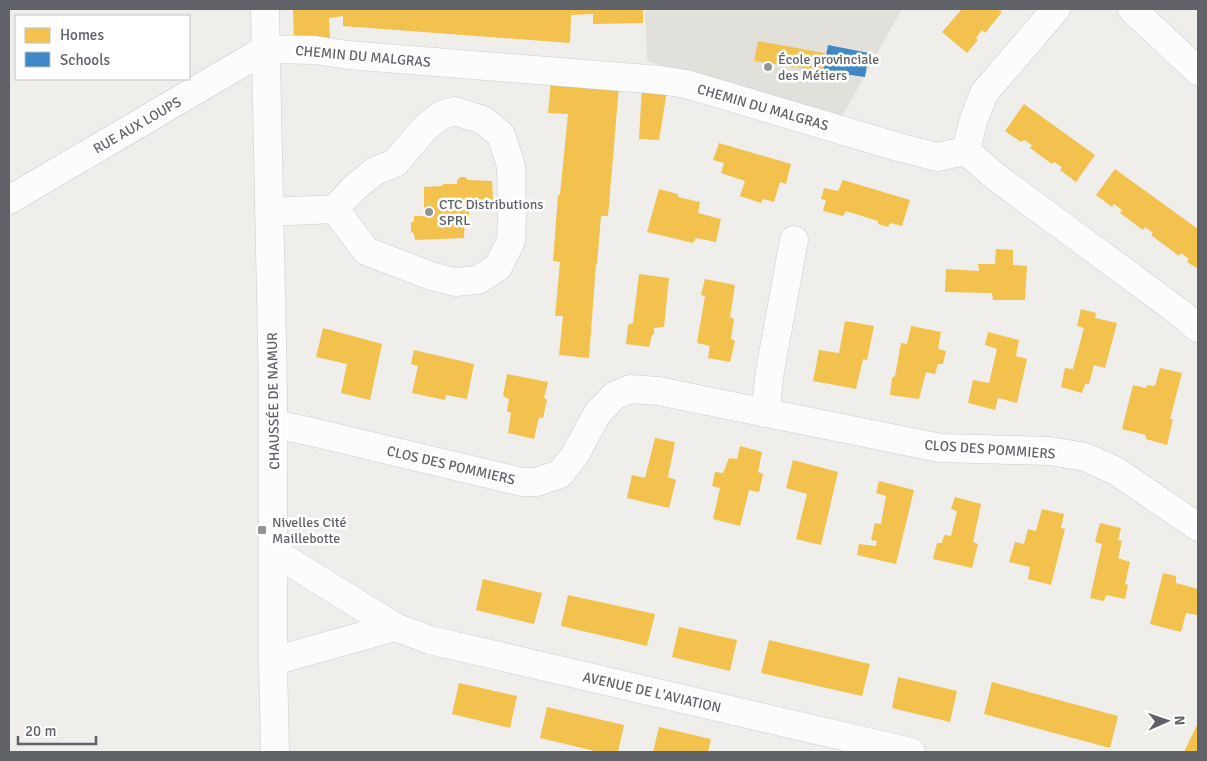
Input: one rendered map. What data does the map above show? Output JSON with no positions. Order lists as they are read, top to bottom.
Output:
{
  "streets": {
    "street": [
      "CHEMIN DU MALGRAS",
      "RUE AUX LOUPS",
      "CHAUSSÉE DE NAMUR",
      "CLOS DES POMMIERS",
      "AVENUE DE L'AVIATION"
    ]
  },
  "crossings": [
    ["CHEMIN DU MALGRAS", "RUE AUX LOUPS"],
    ["CHEMIN DU MALGRAS", "CHAUSSÉE DE NAMUR"],
    ["RUE AUX LOUPS", "CHAUSSÉE DE NAMUR"],
    ["CHAUSSÉE DE NAMUR", "CLOS DES POMMIERS"],
    ["CHAUSSÉE DE NAMUR", "AVENUE DE L'AVIATION"]
  ],
  "places": {
    "other": ["École provinciale des Métiers", "CTC Distributions SPRL"],
    "transit": ["Nivelles Cité Maillebotte"]
  },
  "legend": ["Homes", "Schools"],
  "scale_bar": "20 m",
  "north": "right"
}
